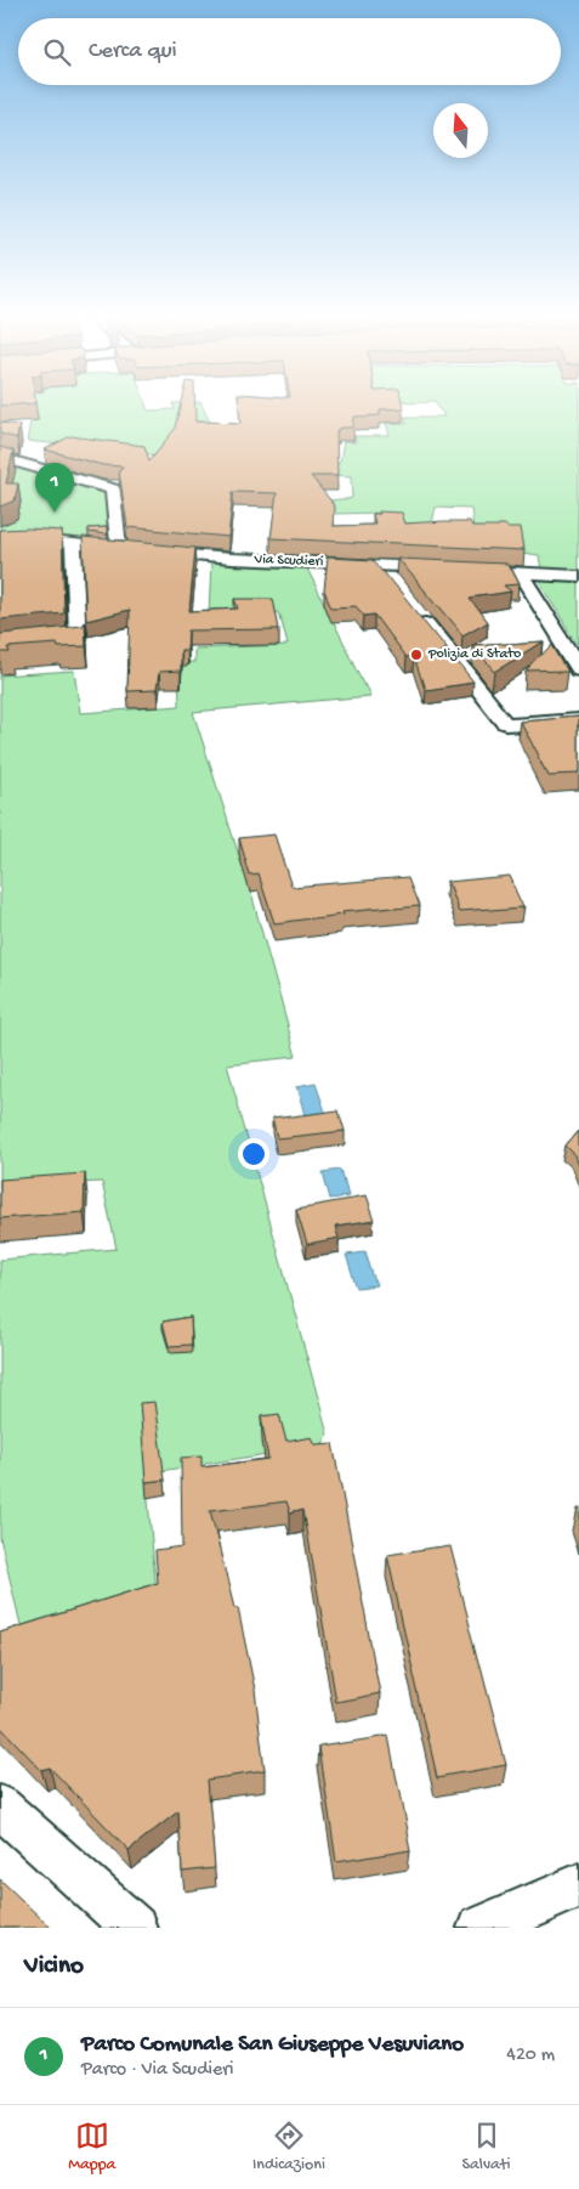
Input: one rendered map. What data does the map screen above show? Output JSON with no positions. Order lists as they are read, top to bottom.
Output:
{
  "streets": {
    "street": ["Via Scudieri"]
  },
  "places": ["Polizia di Stato"],
  "north": "top",
  "page": {
    "search": "Cerca qui",
    "pins": "1",
    "heading": "Vicino",
    "list": [
      {
        "mark": "1",
        "name": "Parco Comunale San Giuseppe Vesuviano",
        "note": "Parco · Via Scudieri",
        "value": "420 m"
      }
    ],
    "nav": ["Mappa", "Indicazioni", "Salvati"]
  }
}
